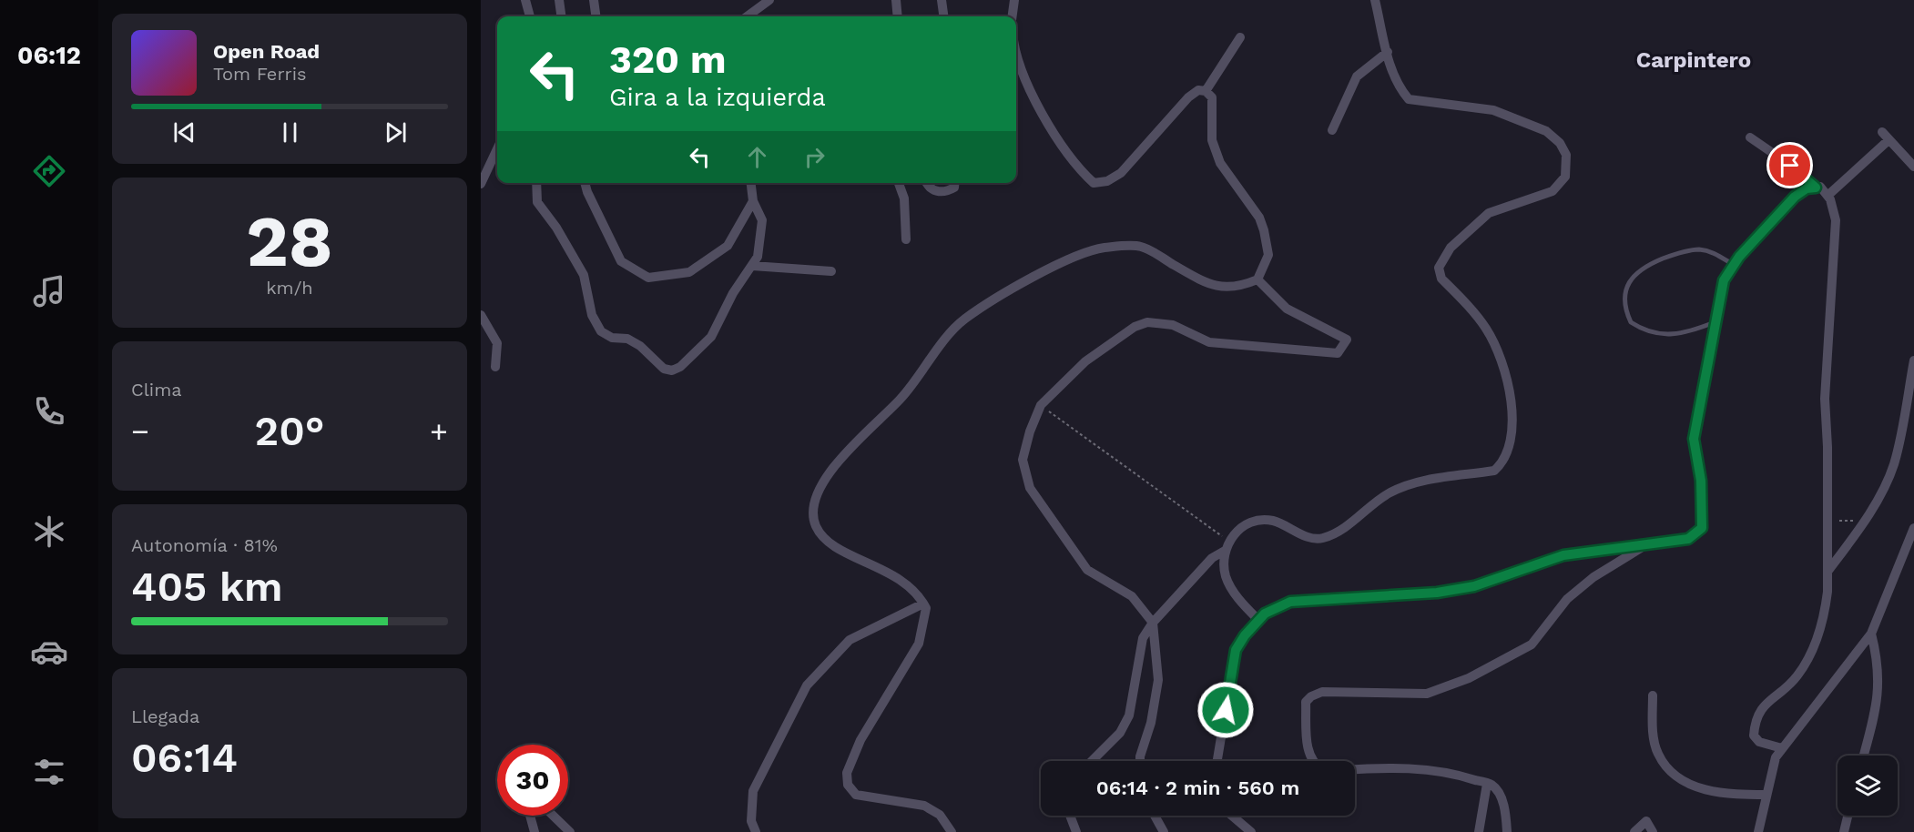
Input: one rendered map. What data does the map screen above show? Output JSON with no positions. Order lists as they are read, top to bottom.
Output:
{
  "districts": ["Carpintero"],
  "page": {
    "tabs": "06:12",
    "turn": ["320 m", "Gira a la izquierda"],
    "song": ["Open Road", "Tom Ferris"],
    "tile": [
      ["28", "km/h"],
      "Clima",
      ["Autonomía · 81%", "405 km"],
      ["Llegada", "06:14"]
    ],
    "heat": ["−", "20°", "+"],
    "limit": "30",
    "trip": "06:14 · 2 min · 560 m"
  }
}
